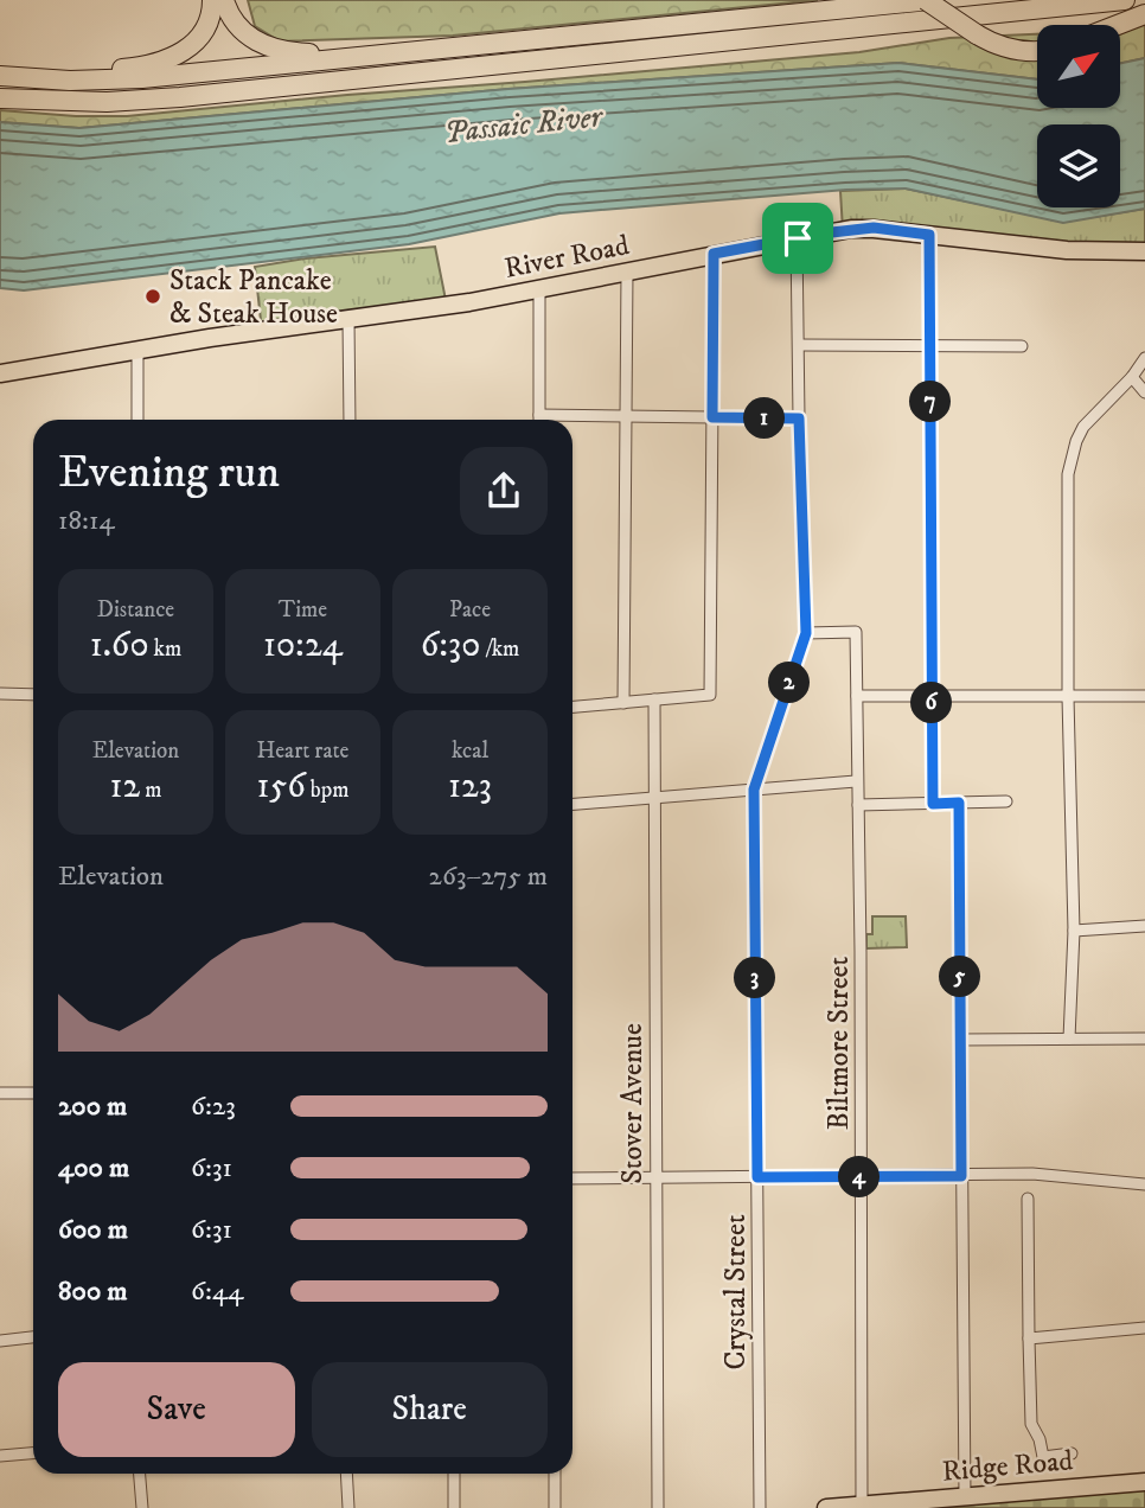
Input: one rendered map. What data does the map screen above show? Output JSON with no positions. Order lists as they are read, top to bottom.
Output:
{
  "streets": {
    "main road": ["River Road", "Ridge Road"],
    "street": ["Biltmore Street", "Stover Avenue", "Crystal Street"]
  },
  "crossings": [
    ["River Road", "Crystal Street"],
    ["Biltmore Street", "Crystal Street"],
    ["Biltmore Street", "Ridge Road"]
  ],
  "water": ["Passaic River"],
  "places": ["Stack Pancake & Steak House"],
  "north": "top right",
  "page": {
    "pins": [
      "7",
      "1",
      "2",
      "6",
      "5",
      "3",
      "4"
    ],
    "heading": ["Evening run", "18:14"],
    "stats": [
      ["Distance", "1.60 km"],
      ["Time", "10:24"],
      ["Pace", "6:30 /km"],
      ["Elevation", "12 m"],
      ["Heart rate", "156 bpm"],
      ["kcal", "123"]
    ],
    "chart": ["Elevation", "263–275 m"],
    "list": [
      {
        "name": "200 m",
        "note": "6:23"
      },
      {
        "name": "400 m",
        "note": "6:31"
      },
      {
        "name": "600 m",
        "note": "6:31"
      },
      {
        "name": "800 m",
        "note": "6:44"
      }
    ],
    "buttons": ["Save", "Share"]
  }
}
